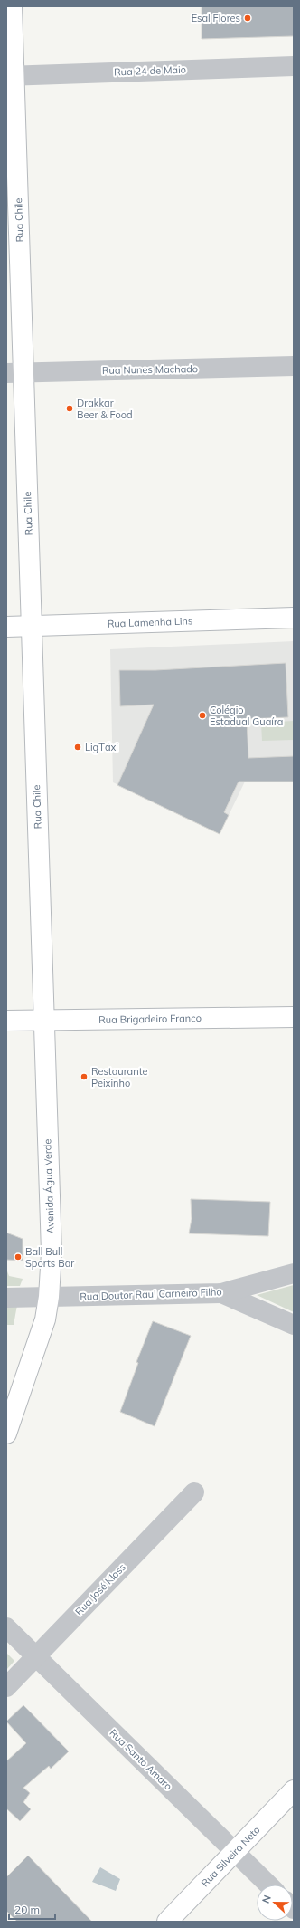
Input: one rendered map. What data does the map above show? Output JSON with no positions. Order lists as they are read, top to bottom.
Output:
{
  "streets": {
    "main road": [
      "Rua Chile",
      "Rua Lamenha Lins",
      "Rua Brigadeiro Franco",
      "Avenida Água Verde",
      "Rua Silveira Neto"
    ],
    "street": [
      "Rua 24 de Maio",
      "Rua Nunes Machado",
      "Rua Doutor Raul Carneiro Filho",
      "Rua José Kloss",
      "Rua Santo Amaro"
    ]
  },
  "crossings": [
    ["Rua 24 de Maio", "Rua Chile"],
    ["Rua Chile", "Rua Nunes Machado"],
    ["Rua Chile", "Rua Lamenha Lins"],
    ["Rua Chile", "Rua Brigadeiro Franco"],
    ["Rua Chile", "Avenida Água Verde"],
    ["Rua Brigadeiro Franco", "Avenida Água Verde"],
    ["Avenida Água Verde", "Rua Doutor Raul Carneiro Filho"],
    ["Rua José Kloss", "Rua Santo Amaro"],
    ["Rua Santo Amaro", "Rua Silveira Neto"]
  ],
  "places": [
    "Esal Flores",
    "Drakkar Beer & Food",
    "Colégio Estadual Guaíra",
    "LigTáxi",
    "Restaurante Peixinho",
    "Ball Bull Sports Bar"
  ],
  "scale_bar": "20 m",
  "north": "left"
}
